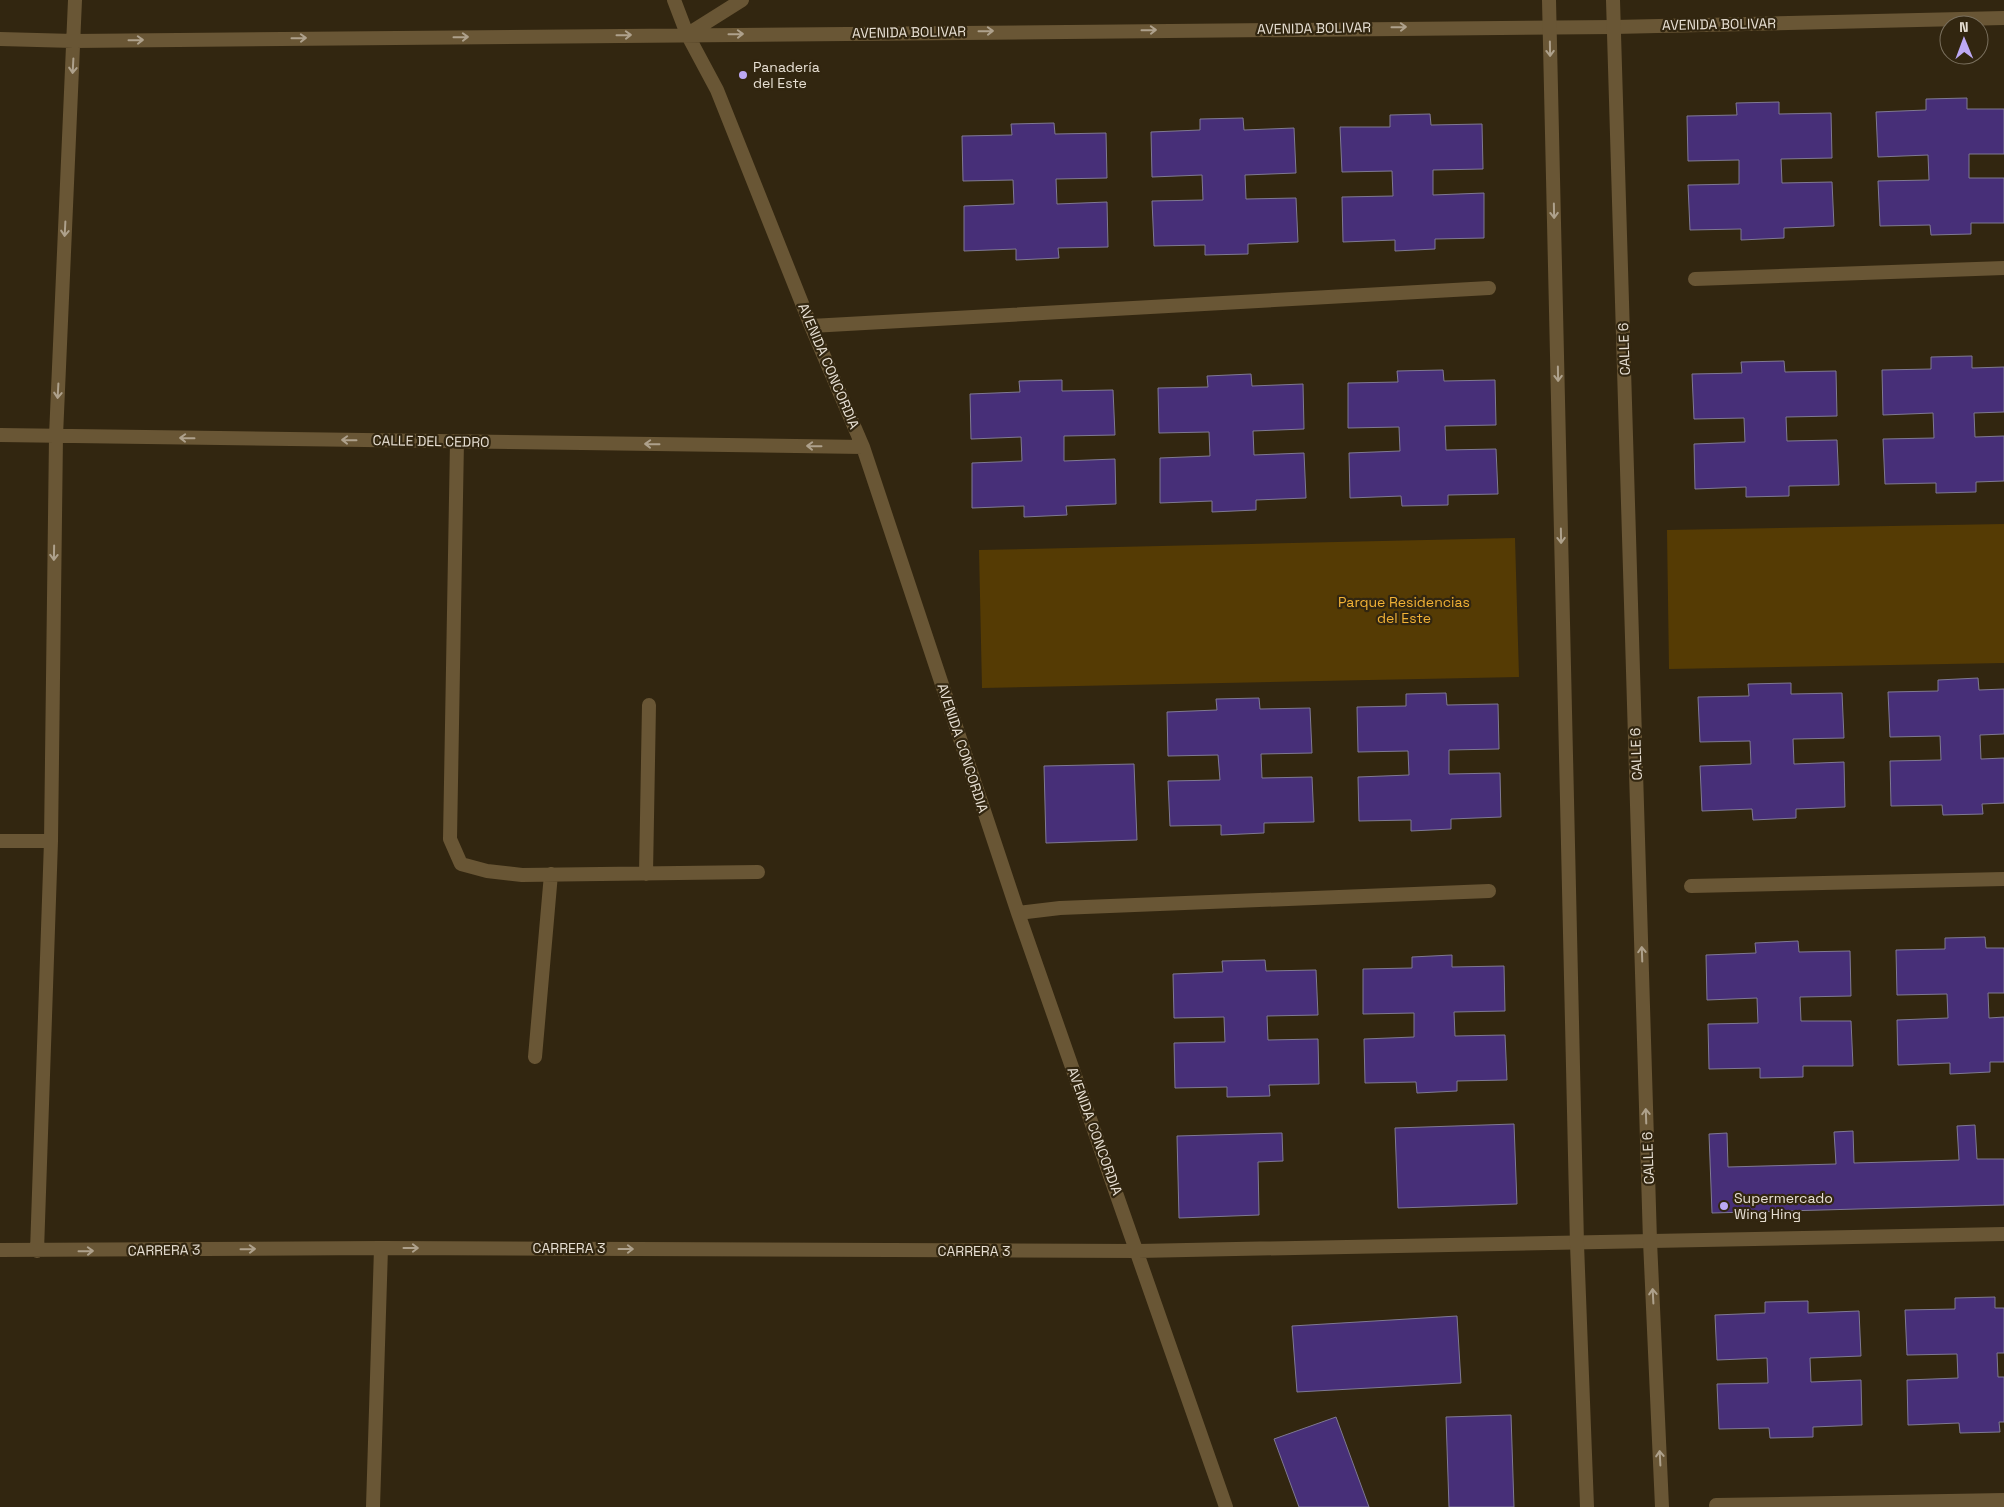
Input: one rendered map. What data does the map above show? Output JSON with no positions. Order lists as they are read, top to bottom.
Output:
{
  "streets": {
    "street": [
      "AVENIDA BOLIVAR",
      "CALLE 6",
      "AVENIDA CONCORDIA",
      "CALLE DEL CEDRO",
      "CARRERA 3"
    ]
  },
  "crossings": [
    ["AVENIDA BOLIVAR", "CALLE 6"],
    ["AVENIDA BOLIVAR", "AVENIDA CONCORDIA"],
    ["CALLE 6", "CARRERA 3"],
    ["AVENIDA CONCORDIA", "CALLE DEL CEDRO"],
    ["AVENIDA CONCORDIA", "CARRERA 3"]
  ],
  "one_way": ["AVENIDA BOLIVAR", "CALLE DEL CEDRO", "CARRERA 3"],
  "parks": ["Parque Residencias del Este"],
  "places": ["Panadería del Este", "Supermercado Wing Hing"],
  "north": "top"
}
